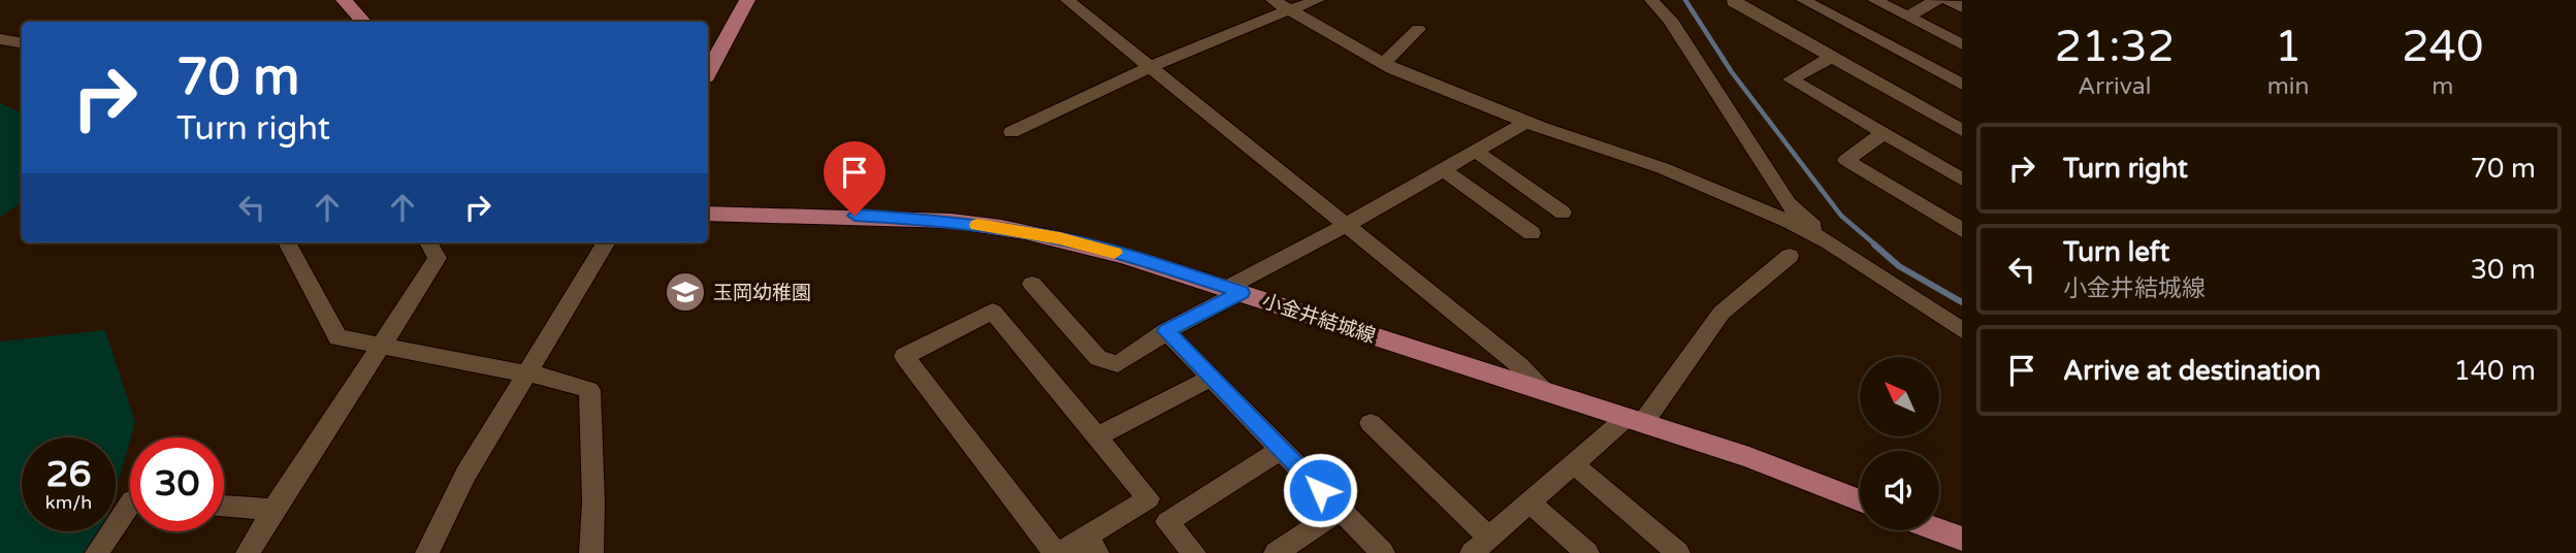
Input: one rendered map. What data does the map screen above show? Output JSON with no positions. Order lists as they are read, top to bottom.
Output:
{
  "streets": {
    "main road": ["小金井結城線"]
  },
  "places": {
    "school or university": ["玉岡幼稚園"]
  },
  "north": "top left",
  "page": {
    "eta": [
      "21:32",
      "Arrival",
      "1",
      "min",
      "240",
      "m"
    ],
    "turn": ["70 m", "Turn right"],
    "list": [
      {
        "name": "Turn right",
        "value": "70 m"
      },
      {
        "name": "Turn left",
        "note": "小金井結城線",
        "value": "30 m"
      },
      {
        "name": "Arrive at destination",
        "value": "140 m"
      }
    ],
    "speed": "26 km/h",
    "limit": "30"
  }
}
